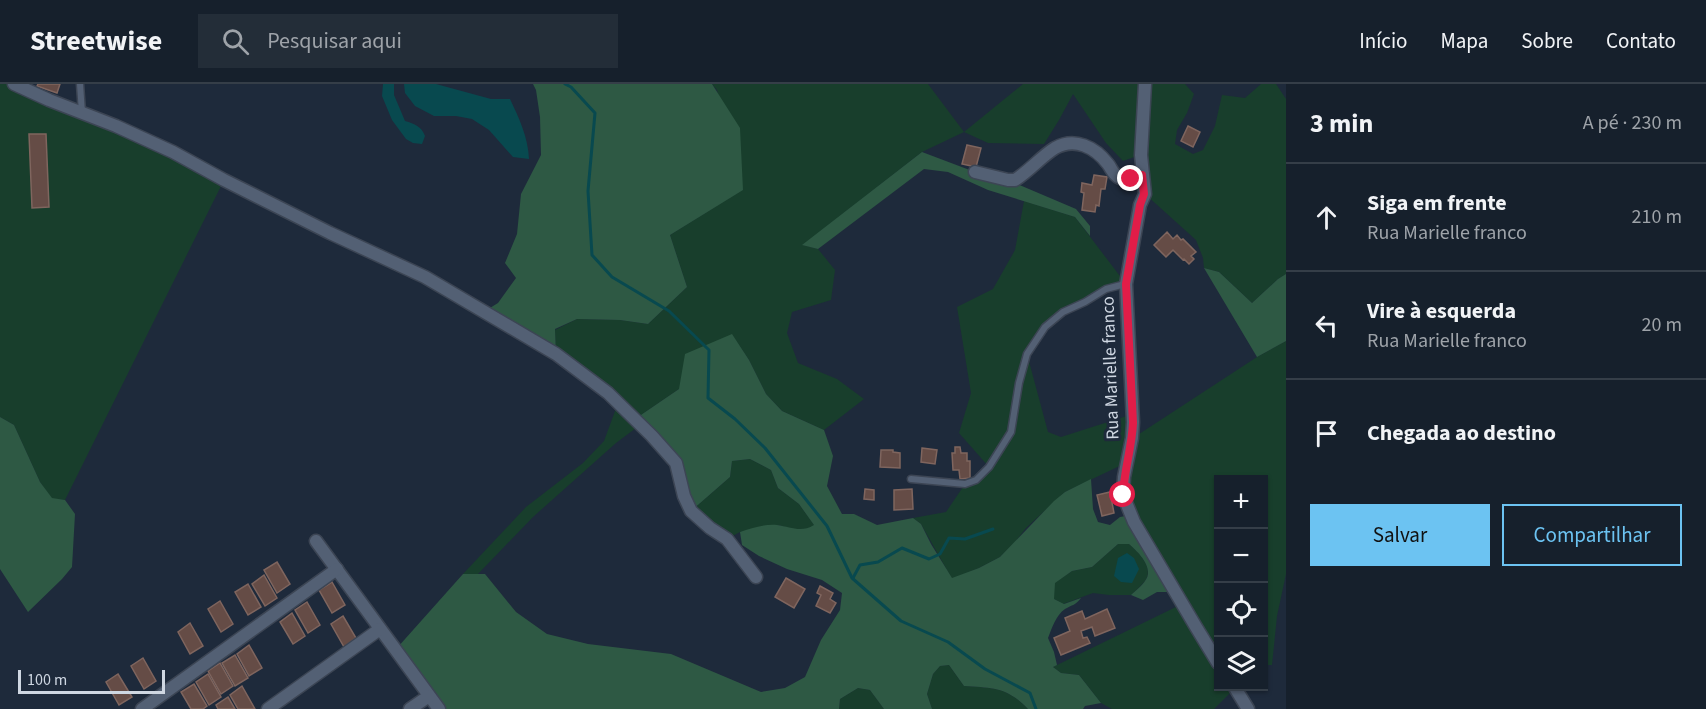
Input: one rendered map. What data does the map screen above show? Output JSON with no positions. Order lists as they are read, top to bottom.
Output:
{
  "streets": {
    "street": ["Rua Marielle franco"]
  },
  "scale_bar": "100 m",
  "page": {
    "header": "Streetwise",
    "search": "Pesquisar aqui",
    "nav": [
      "Início",
      "Mapa",
      "Sobre",
      "Contato"
    ],
    "heading": ["3 min", "A pé · 230 m"],
    "list": [
      ["Siga em frente", "Rua Marielle franco", "210 m"],
      ["Vire à esquerda", "Rua Marielle franco", "20 m"],
      "Chegada ao destino"
    ],
    "map_buttons": ["+", "−"],
    "buttons": ["Salvar", "Compartilhar"],
    "scale": "100 m"
  }
}
